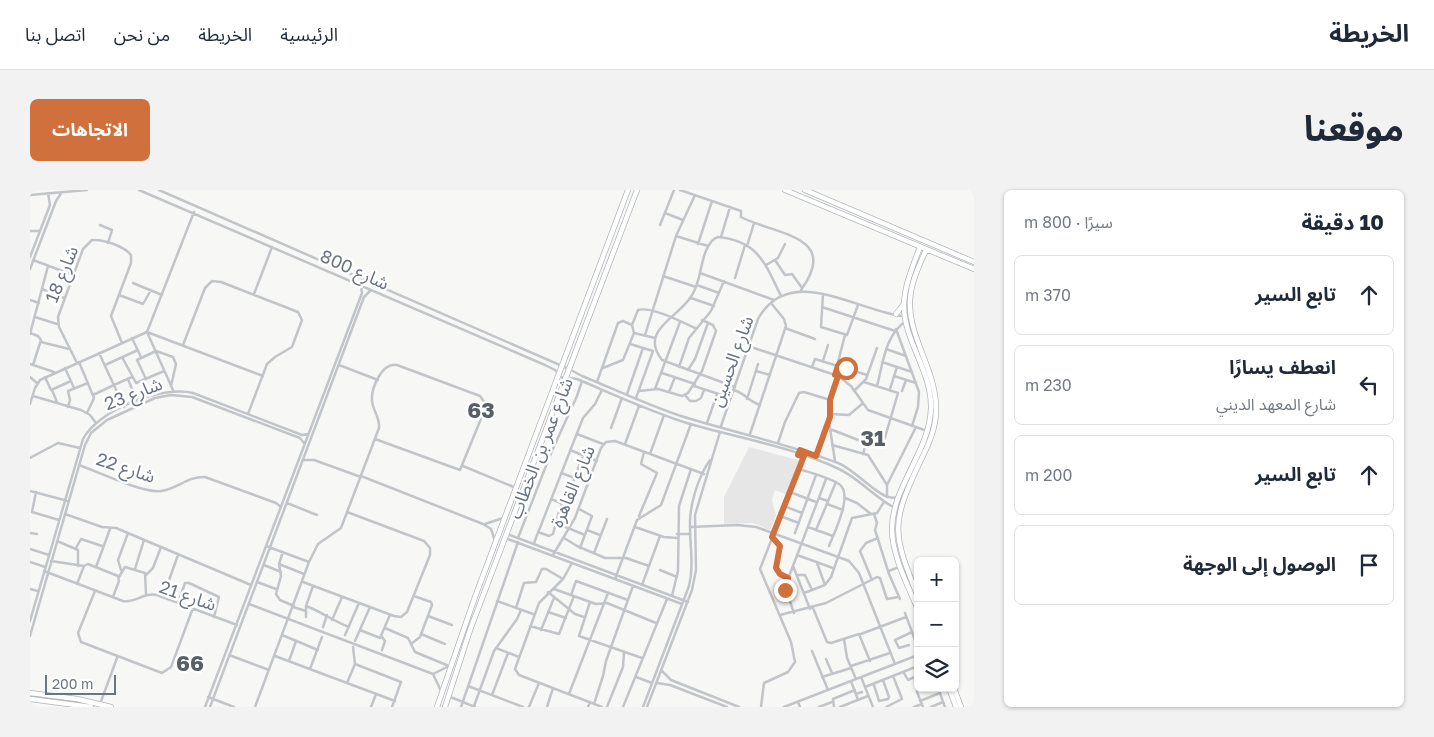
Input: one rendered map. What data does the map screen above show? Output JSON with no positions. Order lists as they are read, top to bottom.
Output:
{
  "streets": {
    "street": [
      "شارع 800",
      "شارع 18",
      "شارع الحسين",
      "شارع 23",
      "شارع عمر بن الخطاب",
      "شارع 22",
      "شارع القاهرة",
      "شارع 21"
    ]
  },
  "crossings": [
    ["شارع 800", "شارع الحسين"],
    ["شارع 800", "شارع عمر بن الخطاب"],
    ["شارع الحسين", "شارع القاهرة"],
    ["شارع 23", "شارع 22"],
    ["شارع 23", "شارع 21"]
  ],
  "districts": ["63", "31", "66"],
  "scale_bar": "200 m",
  "page": {
    "header": "الخريطة",
    "nav": [
      "الرئيسية",
      "الخريطة",
      "من نحن",
      "اتصل بنا"
    ],
    "title": "موقعنا",
    "buttons": "الاتجاهات",
    "heading": ["10 دقيقة", "سيرًا · 800 m"],
    "list": [
      ["تابع السير", "370 m"],
      ["انعطف يسارًا", "شارع المعهد الديني", "230 m"],
      ["تابع السير", "200 m"],
      "الوصول إلى الوجهة"
    ],
    "map_buttons": ["+", "−"],
    "scale": "200 m"
  }
}
